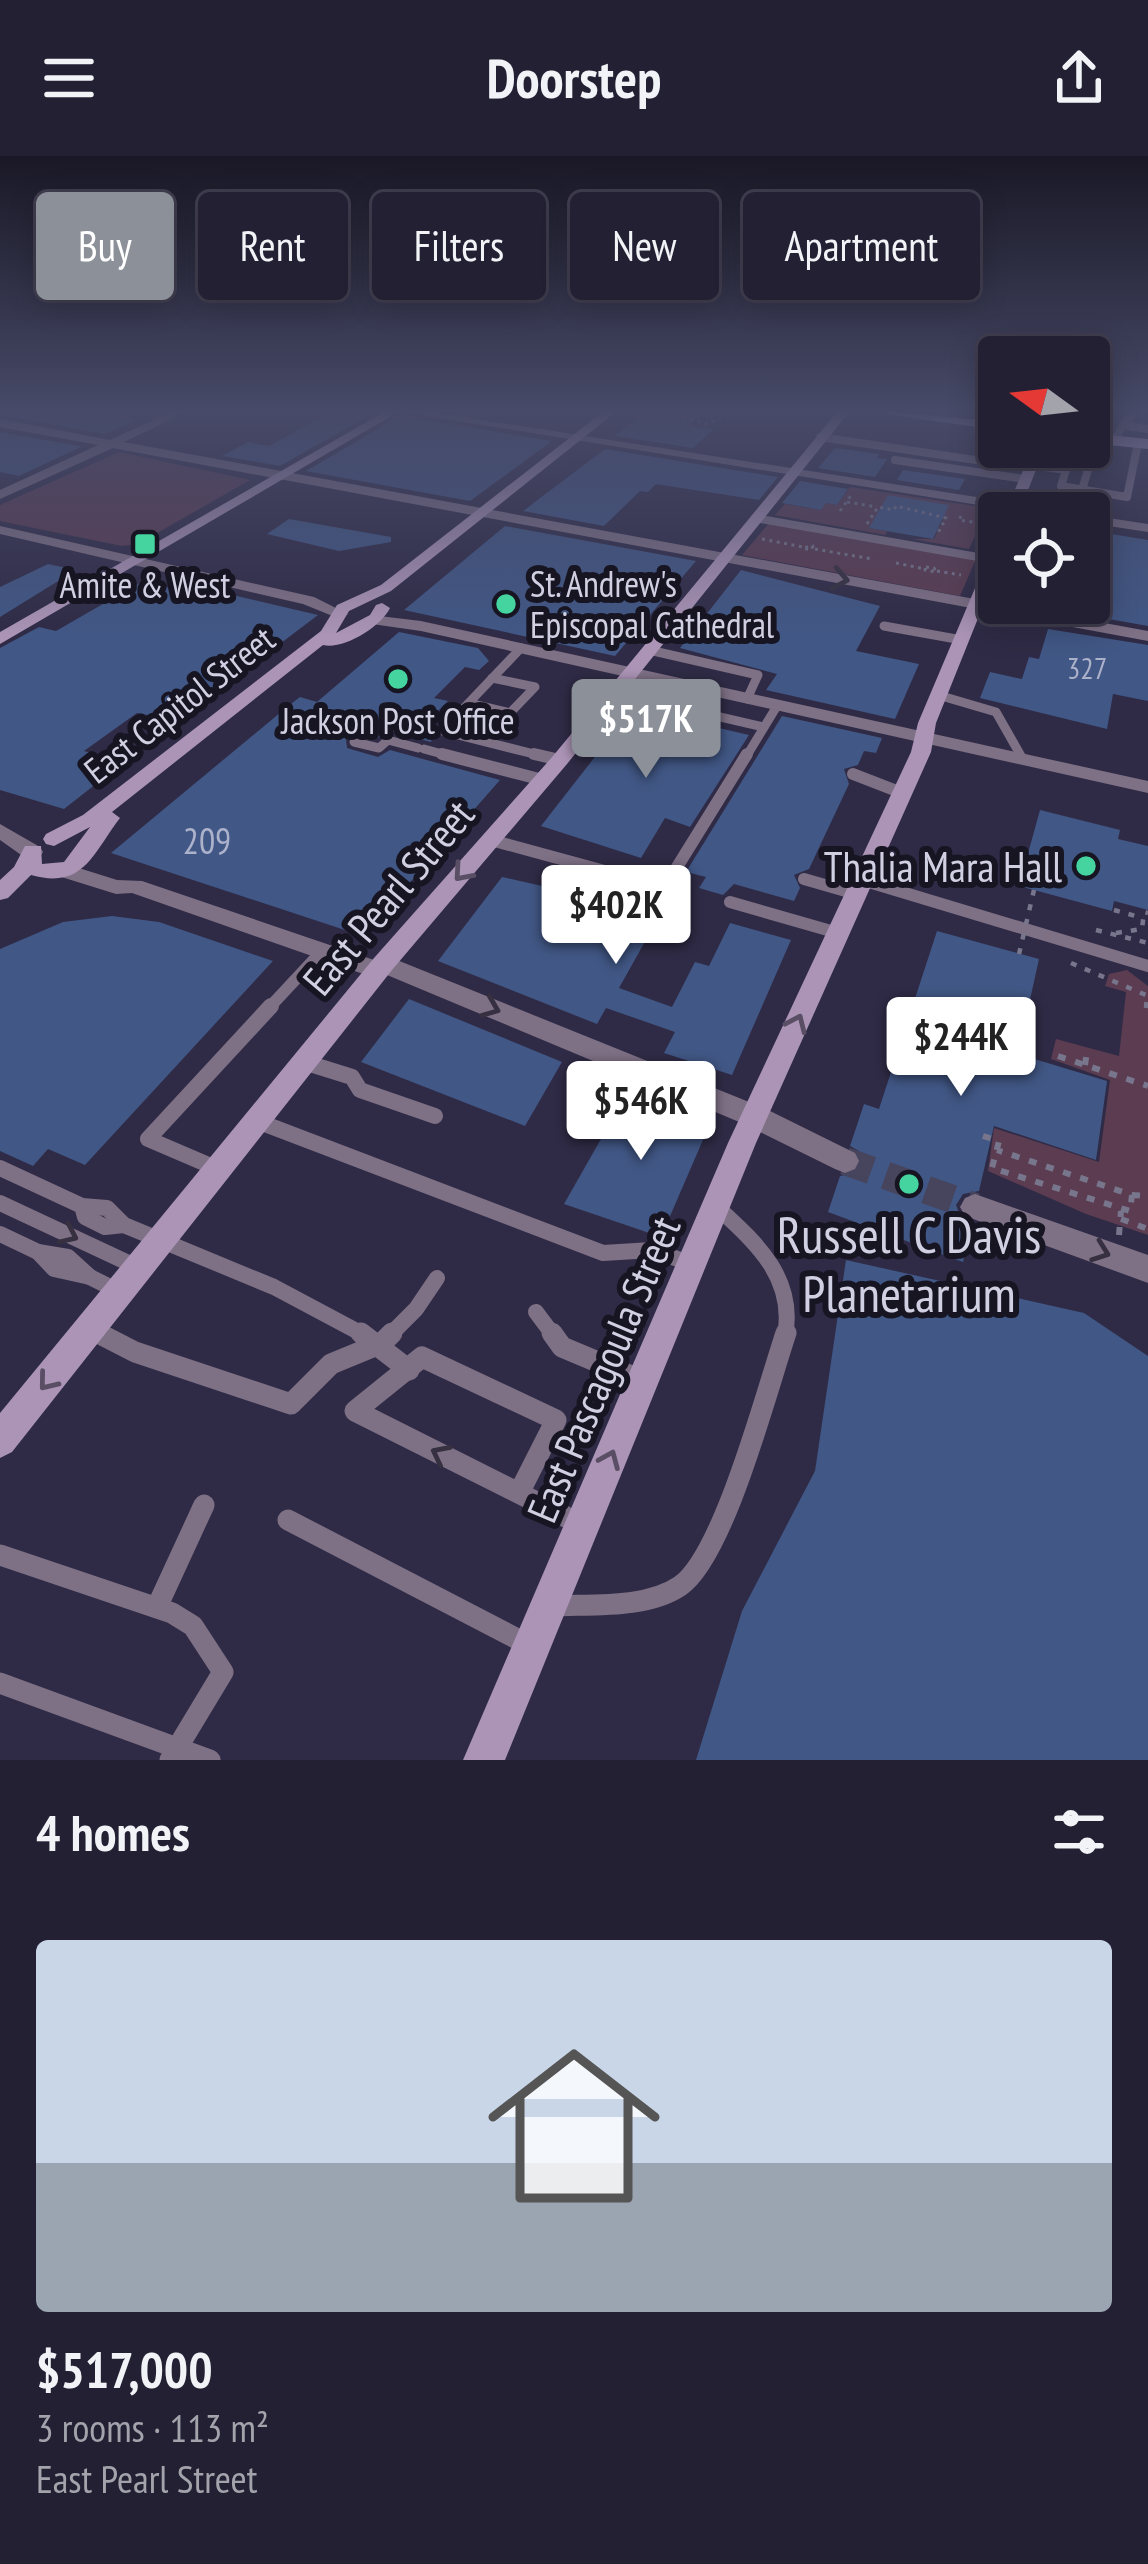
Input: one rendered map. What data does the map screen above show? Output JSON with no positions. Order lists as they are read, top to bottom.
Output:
{
  "streets": {
    "main road": ["East Capitol Street", "East Pearl Street", "East Pascagoula Street"]
  },
  "places": {
    "transit": ["Amite & West"],
    "other": [
      "St. Andrew's Episcopal Cathedral",
      "Jackson Post Office",
      "Thalia Mara Hall",
      "Russell C Davis Planetarium"
    ]
  },
  "house_numbers": ["327", "209"],
  "north": "left",
  "page": {
    "header": "Doorstep",
    "chip": [
      "Buy",
      "Rent",
      "Filters",
      "New",
      "Apartment"
    ],
    "price": [
      "$517K",
      "$402K",
      "$244K",
      "$546K"
    ],
    "heading": "4 homes",
    "list": [
      {
        "name": "$517,000",
        "note": "3 rooms · 113 m² · East Pearl Street"
      }
    ]
  }
}
